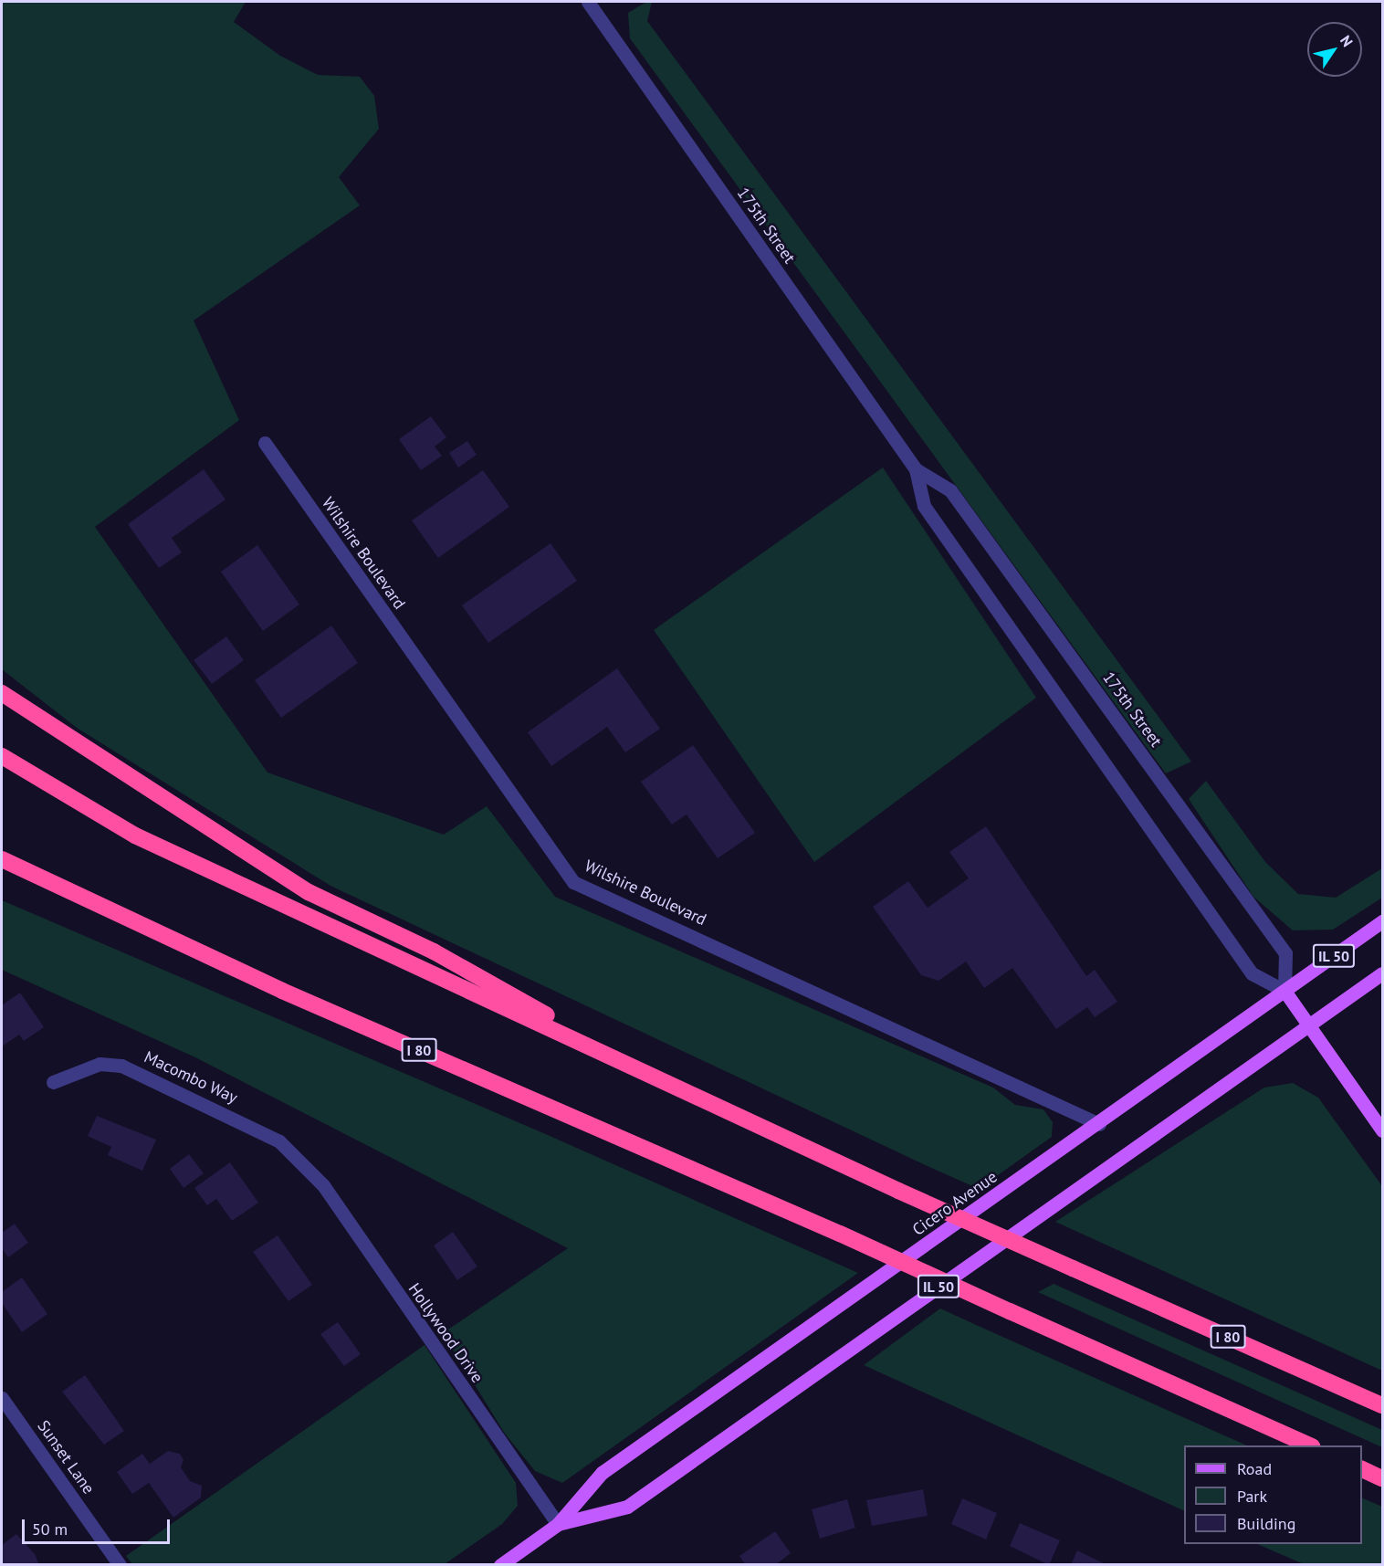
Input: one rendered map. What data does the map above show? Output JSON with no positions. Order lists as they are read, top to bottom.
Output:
{
  "streets": {
    "highway": ["I 80"],
    "main road": ["175th Street", "IL 50", "Cicero Avenue"],
    "street": [
      "Wilshire Boulevard",
      "Macombo Way",
      "Hollywood Drive",
      "Sunset Lane"
    ]
  },
  "crossings": [
    ["175th Street", "Cicero Avenue"],
    ["Wilshire Boulevard", "Cicero Avenue"],
    ["Macombo Way", "Hollywood Drive"],
    ["Cicero Avenue", "Hollywood Drive"]
  ],
  "legend": ["Road", "Park", "Building"],
  "scale_bar": "50 m",
  "north": "top right"
}
